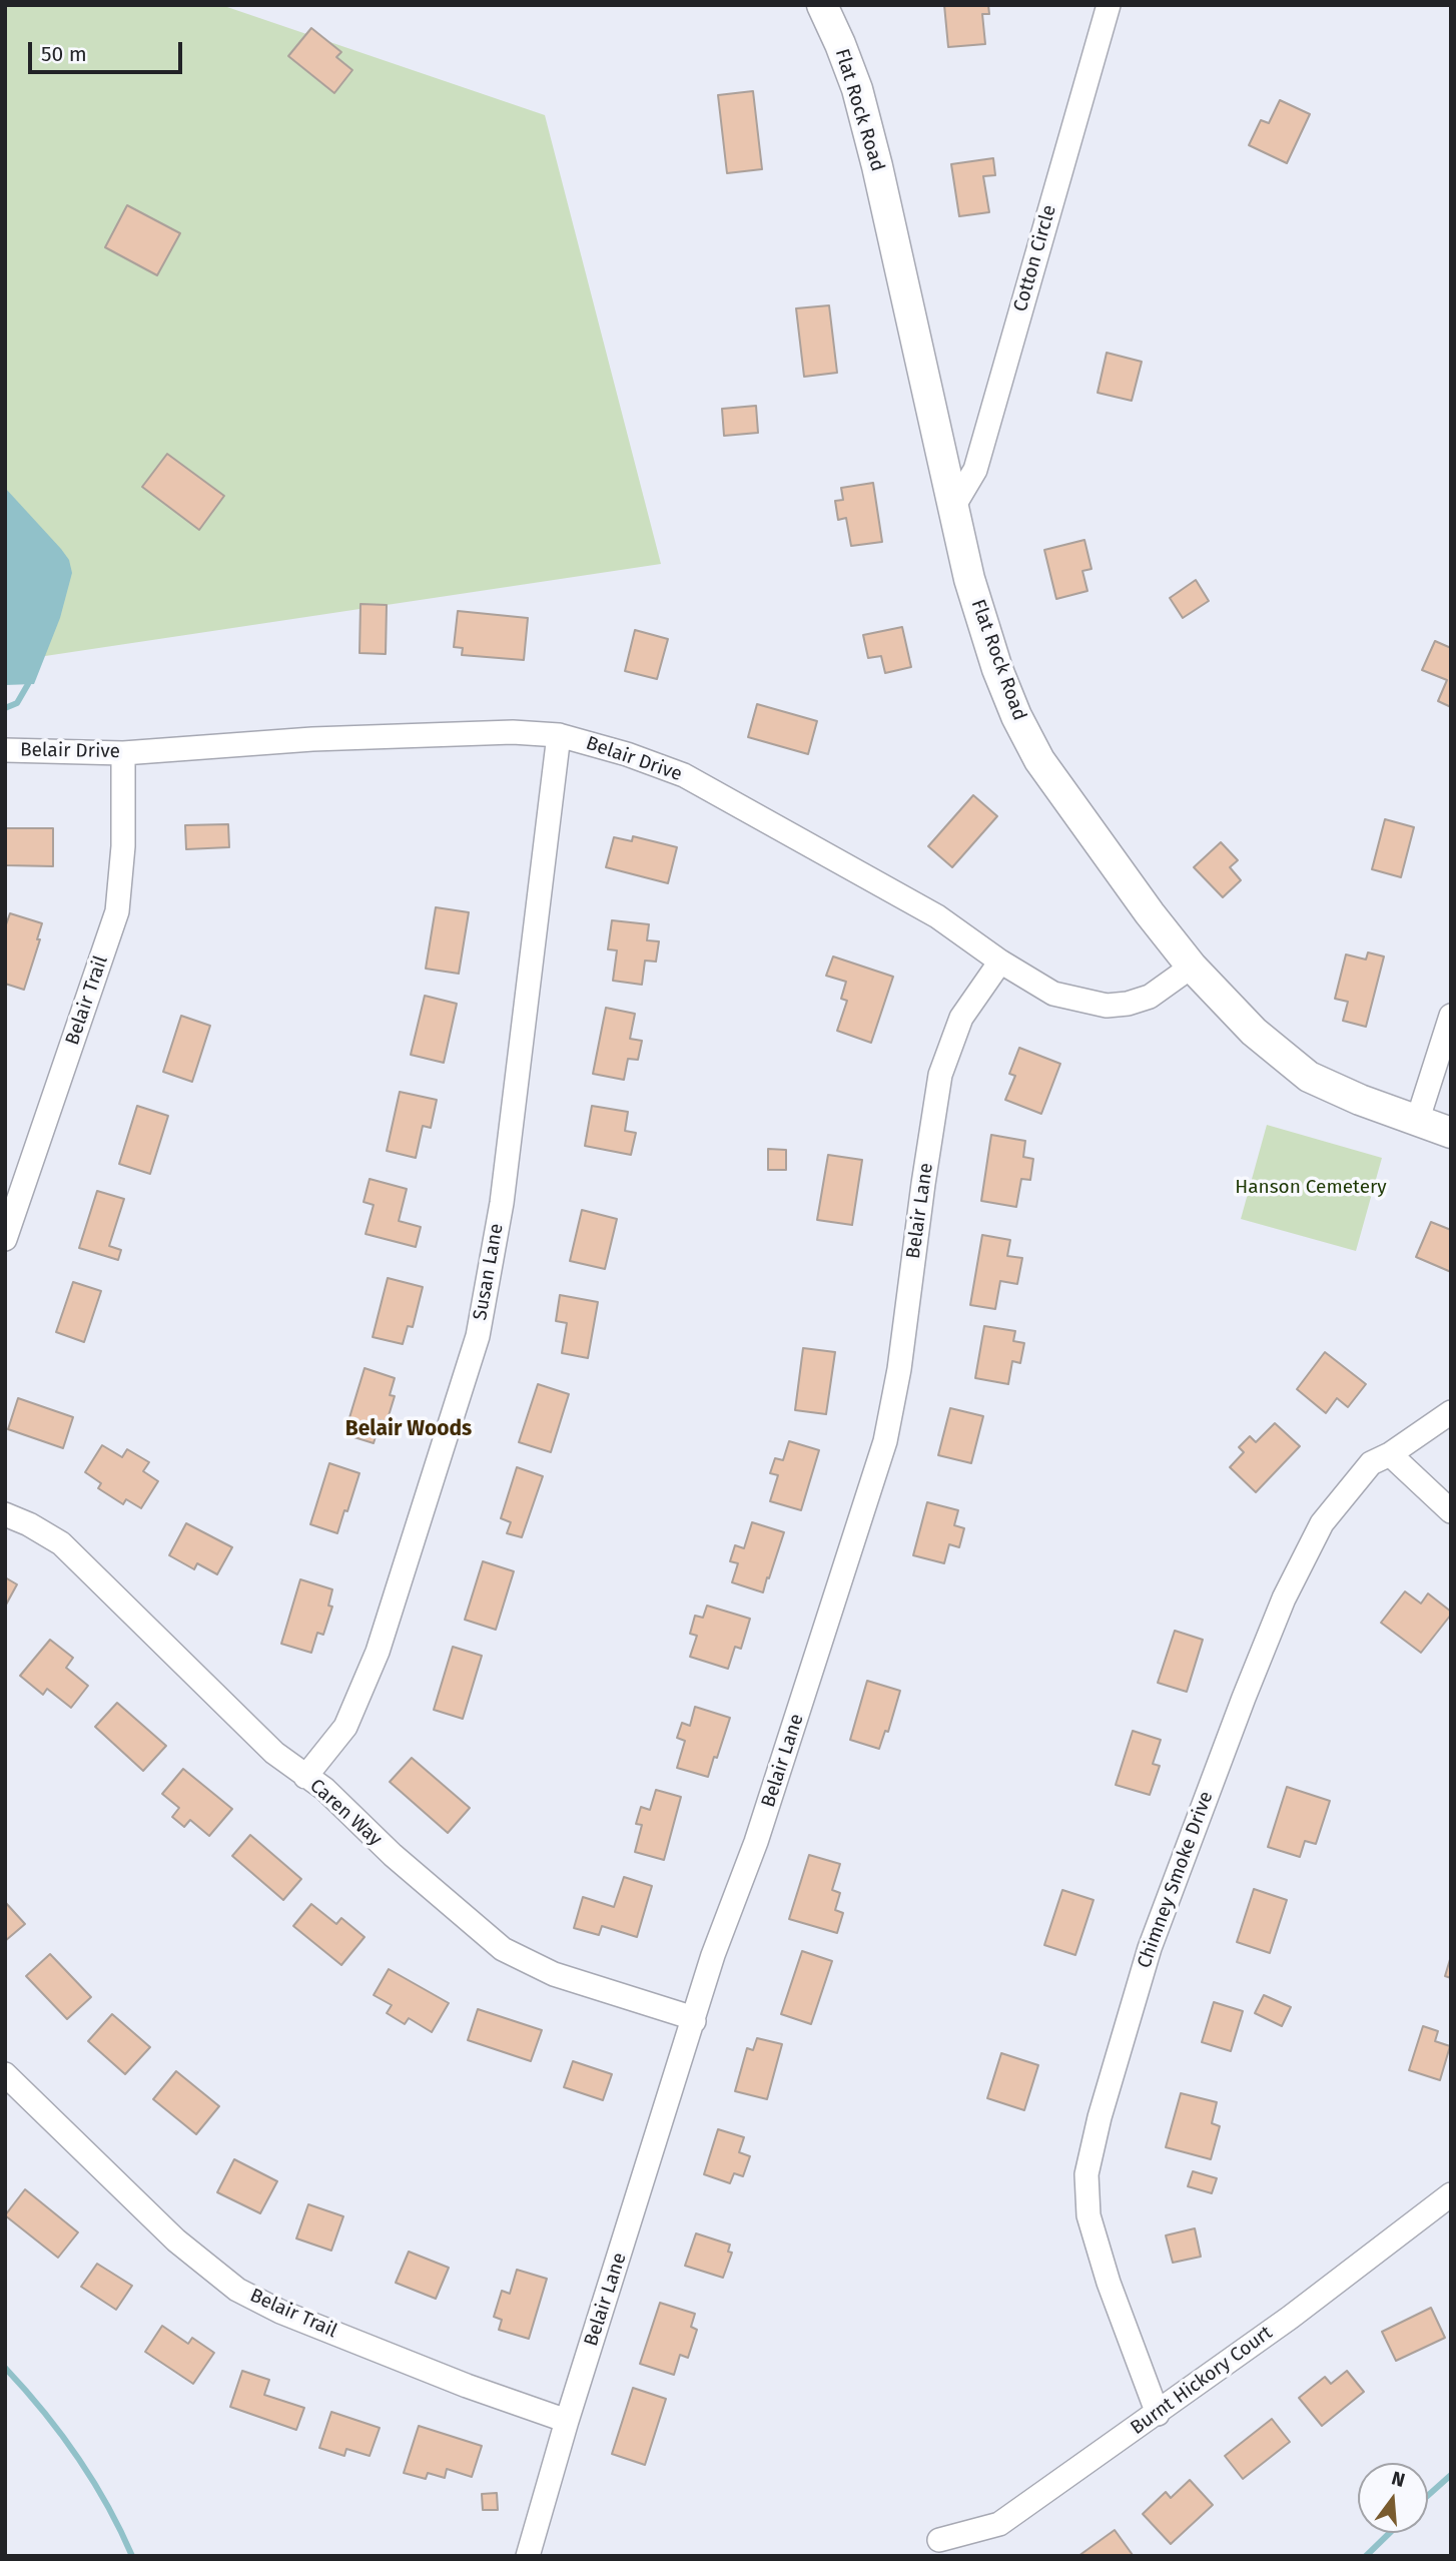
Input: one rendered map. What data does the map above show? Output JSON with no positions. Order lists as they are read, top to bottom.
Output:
{
  "streets": {
    "street": [
      "Flat Rock Road",
      "Cotton Circle",
      "Belair Drive",
      "Belair Trail",
      "Belair Lane",
      "Susan Lane",
      "Caren Way",
      "Chimney Smoke Drive",
      "Burnt Hickory Court"
    ]
  },
  "crossings": [
    ["Flat Rock Road", "Cotton Circle"],
    ["Flat Rock Road", "Belair Drive"],
    ["Belair Drive", "Belair Trail"],
    ["Belair Drive", "Belair Lane"],
    ["Belair Drive", "Susan Lane"],
    ["Belair Trail", "Belair Lane"],
    ["Belair Lane", "Caren Way"],
    ["Susan Lane", "Caren Way"],
    ["Chimney Smoke Drive", "Burnt Hickory Court"]
  ],
  "districts": ["Belair Woods"],
  "parks": ["Hanson Cemetery"],
  "scale_bar": "50 m",
  "north": "top"
}
